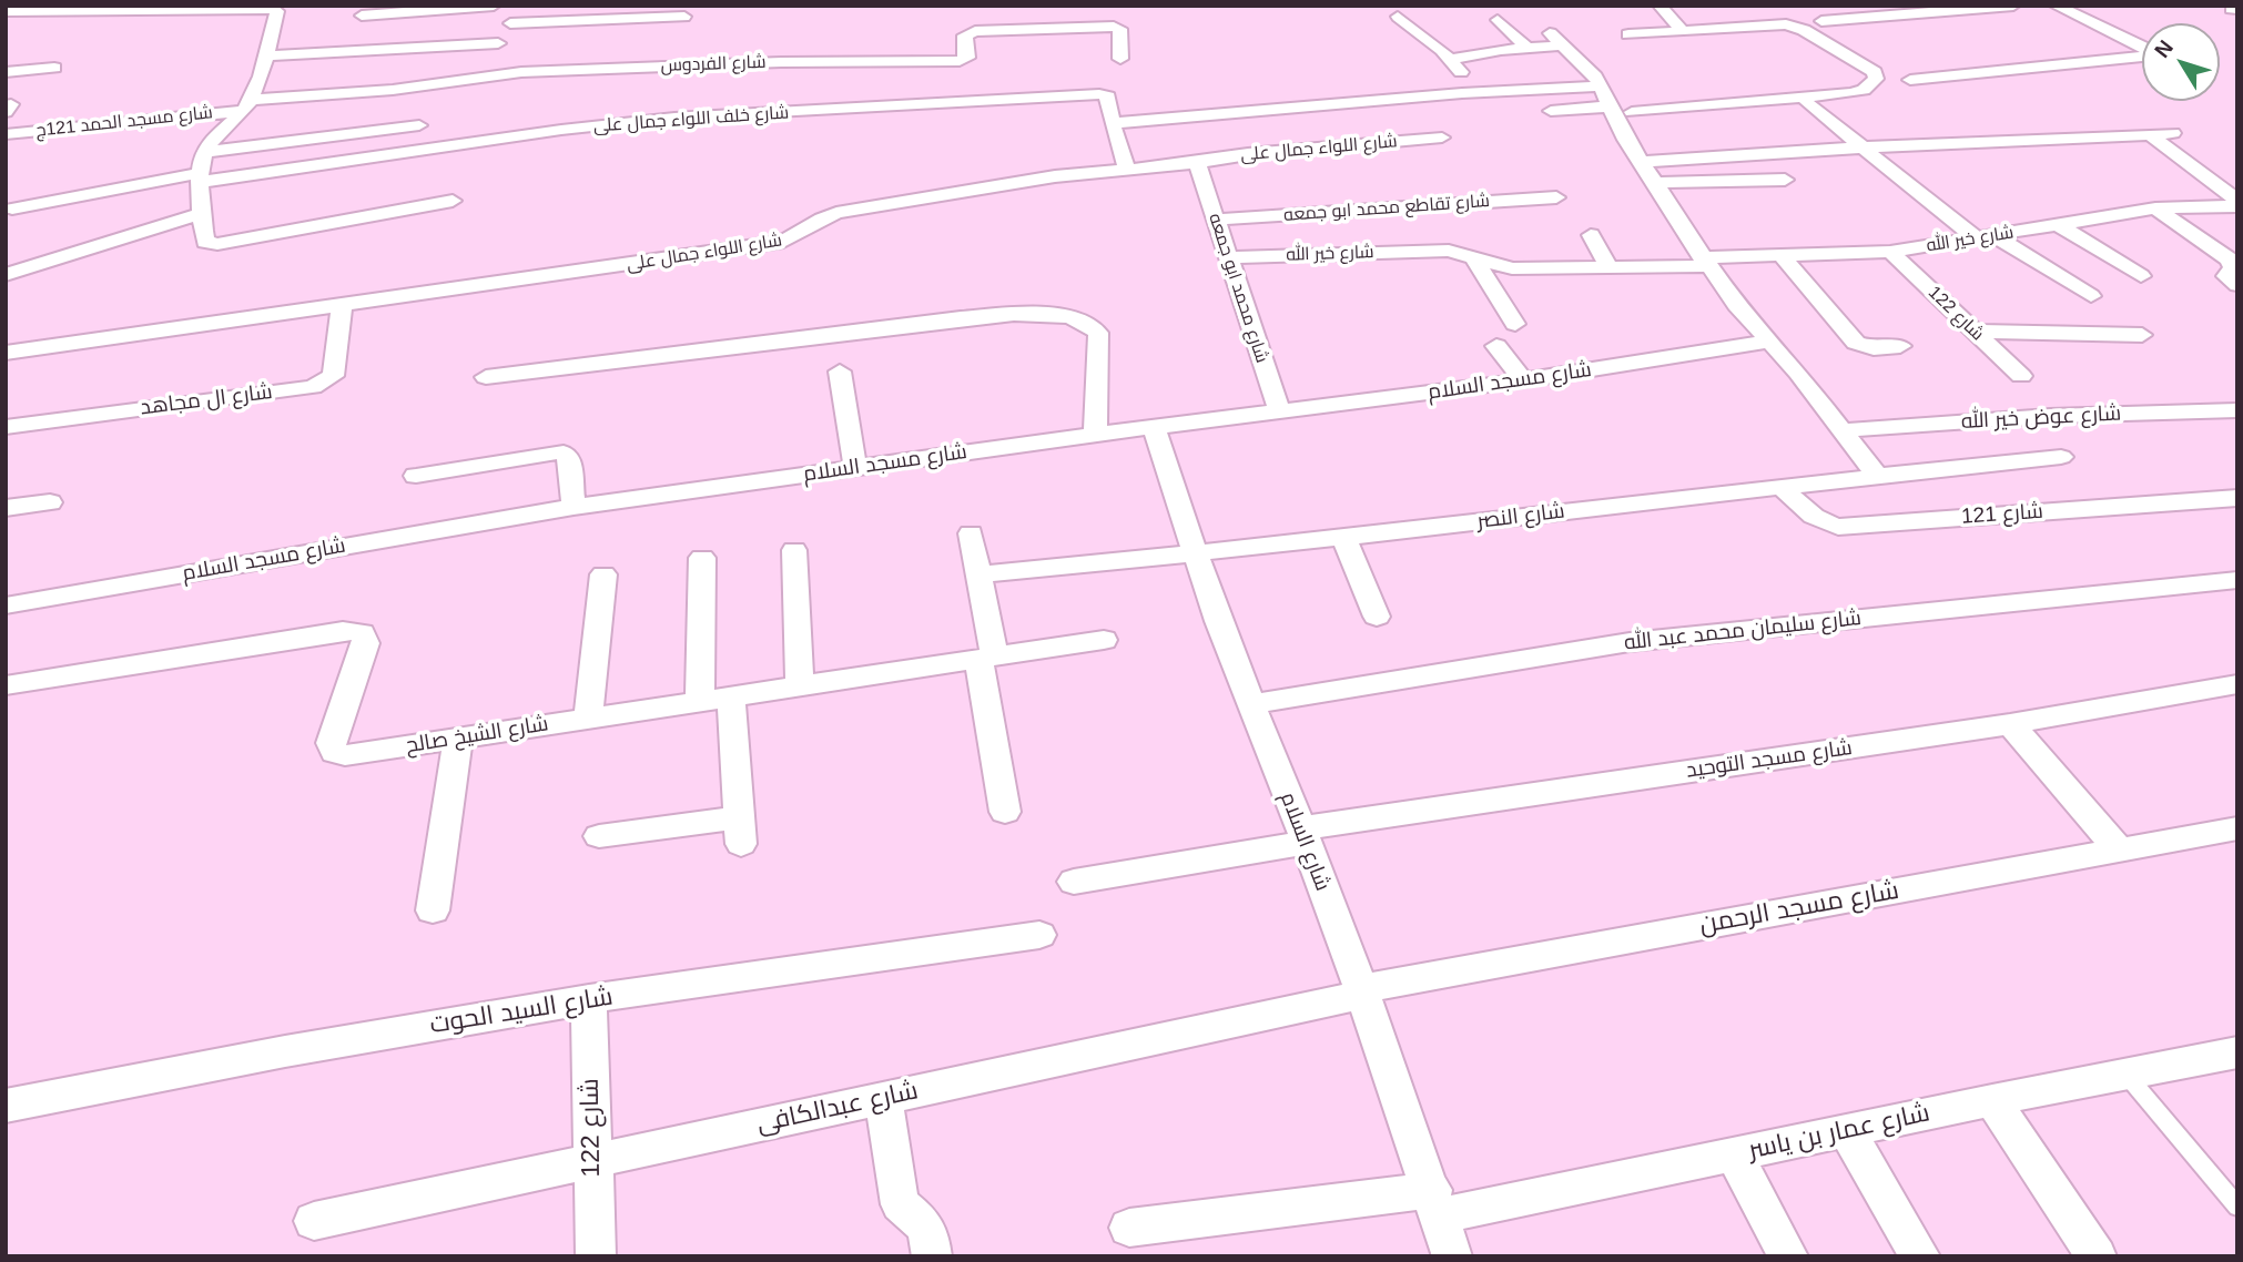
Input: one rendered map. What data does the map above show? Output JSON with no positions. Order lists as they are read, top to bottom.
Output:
{
  "streets": {
    "street": [
      "شارع الفردوس",
      "شارع خلف اللواء جمال على",
      "شارع مسجد الحمد 121ج",
      "شارع اللواء جمال على",
      "شارع تقاطع محمد ابو جمعه",
      "شارع خير الله",
      "شارع محمد ابو جمعه",
      "شارع 122",
      "شارع مسجد السلام",
      "شارع ال مجاهد",
      "شارع عوض خير الله",
      "شارع 121",
      "شارع النصر",
      "شارع سليمان محمد عبد الله",
      "شارع الشيخ صالح",
      "شارع مسجد التوحيد",
      "شارع السلام",
      "شارع مسجد الرحمن",
      "شارع السيد الحوت",
      "شارع عبدالكافى",
      "شارع عمار بن ياسر"
    ]
  },
  "crossings": [
    ["شارع الفردوس", "شارع مسجد الحمد 121ج"],
    ["شارع خلف اللواء جمال على", "شارع اللواء جمال على"],
    ["شارع اللواء جمال على", "شارع محمد ابو جمعه"],
    ["شارع اللواء جمال على", "شارع ال مجاهد"],
    ["شارع تقاطع محمد ابو جمعه", "شارع محمد ابو جمعه"],
    ["شارع خير الله", "شارع محمد ابو جمعه"],
    ["شارع خير الله", "شارع 122"],
    ["شارع محمد ابو جمعه", "شارع مسجد السلام"],
    ["شارع 122", "شارع السيد الحوت"],
    ["شارع 122", "شارع عبدالكافى"],
    ["شارع مسجد السلام", "شارع السلام"],
    ["شارع 121", "شارع النصر"],
    ["شارع النصر", "شارع السلام"],
    ["شارع سليمان محمد عبد الله", "شارع السلام"],
    ["شارع مسجد التوحيد", "شارع السلام"],
    ["شارع السلام", "شارع مسجد الرحمن"],
    ["شارع السلام", "شارع عبدالكافى"],
    ["شارع السلام", "شارع عمار بن ياسر"],
    ["شارع مسجد الرحمن", "شارع عبدالكافى"]
  ],
  "north": "top left"
}
